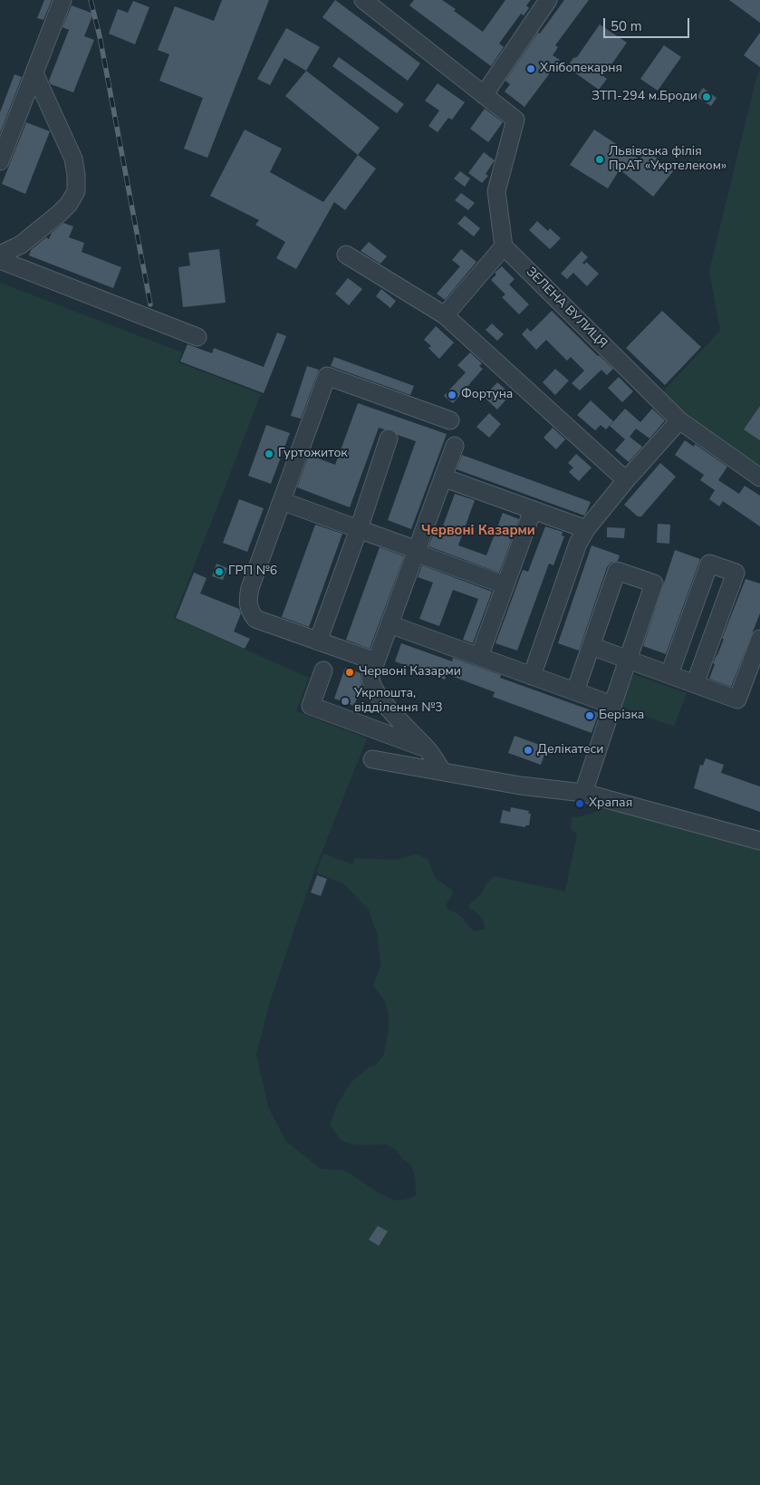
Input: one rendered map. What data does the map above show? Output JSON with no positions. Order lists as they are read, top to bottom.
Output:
{
  "streets": {
    "street": ["ЗЕЛЕНА ВУЛИЦЯ"]
  },
  "districts": ["Червоні Казарми"],
  "places": [
    "Хлібопекарня",
    "ЗТП-294 м.Броди",
    "Львівська філія ПрАТ «Укртелеком»",
    "Фортуна",
    "Гуртожиток",
    "ГРП №6",
    "Червоні Казарми",
    "Укрпошта, відділення №3",
    "Берізка",
    "Делікатеси",
    "Храпая"
  ],
  "scale_bar": "50 m"
}
